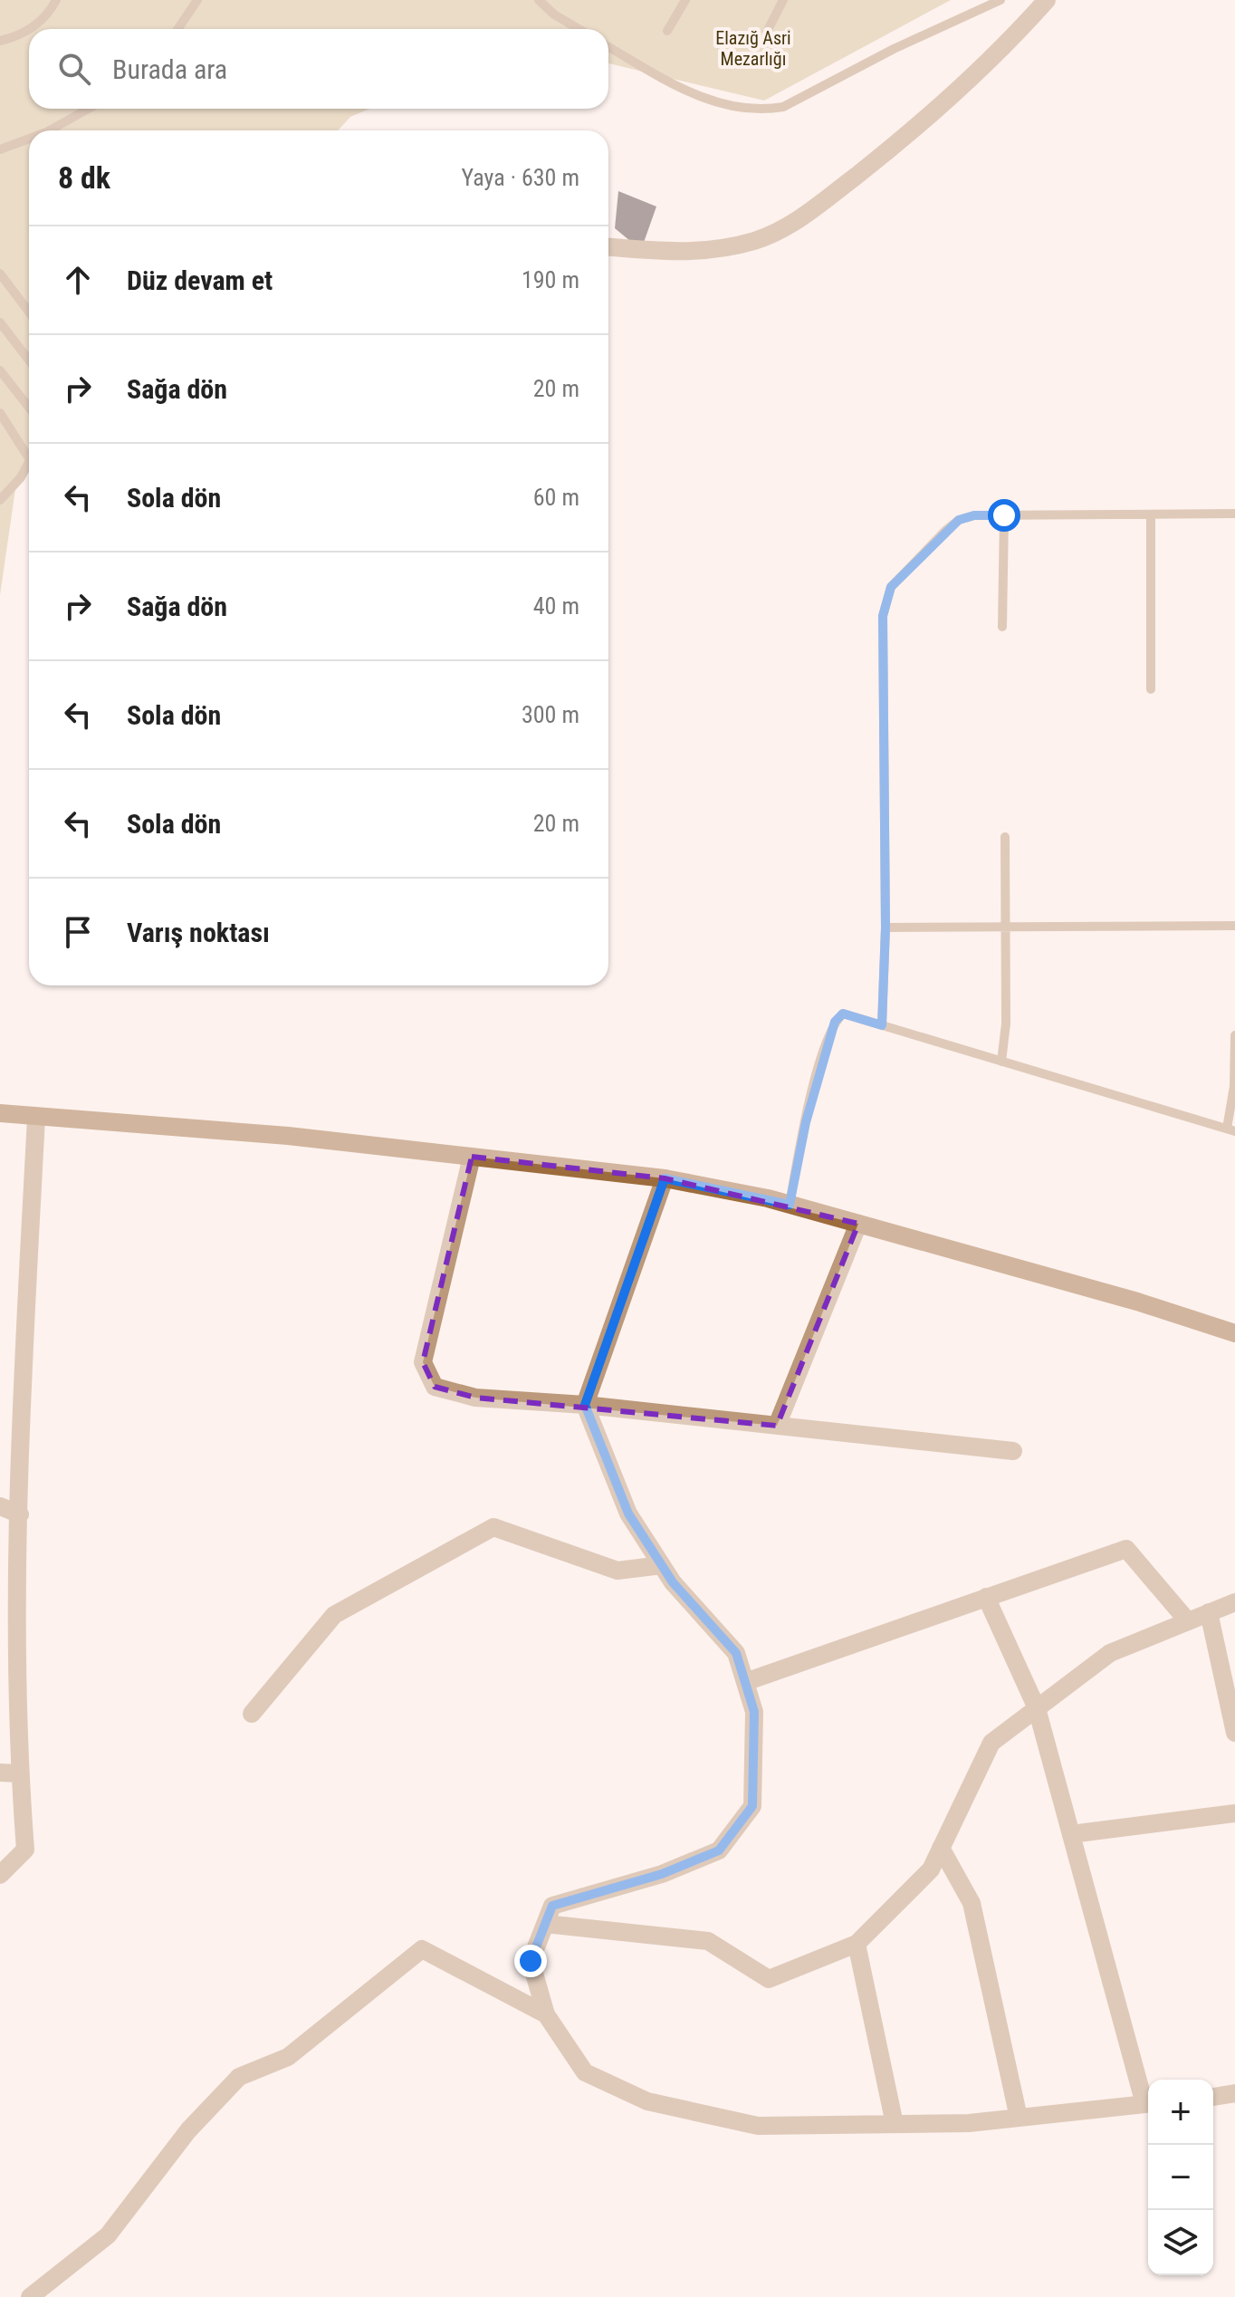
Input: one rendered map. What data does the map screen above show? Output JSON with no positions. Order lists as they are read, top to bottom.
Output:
{
  "parks": ["Elazığ Asri Mezarlığı"],
  "page": {
    "search": "Burada ara",
    "heading": ["8 dk", "Yaya · 630 m"],
    "list": [
      ["Düz devam et", "190 m"],
      ["Sağa dön", "20 m"],
      ["Sola dön", "60 m"],
      ["Sağa dön", "40 m"],
      ["Sola dön", "300 m"],
      ["Sola dön", "20 m"],
      "Varış noktası"
    ],
    "map_buttons": ["+", "−"]
  }
}
